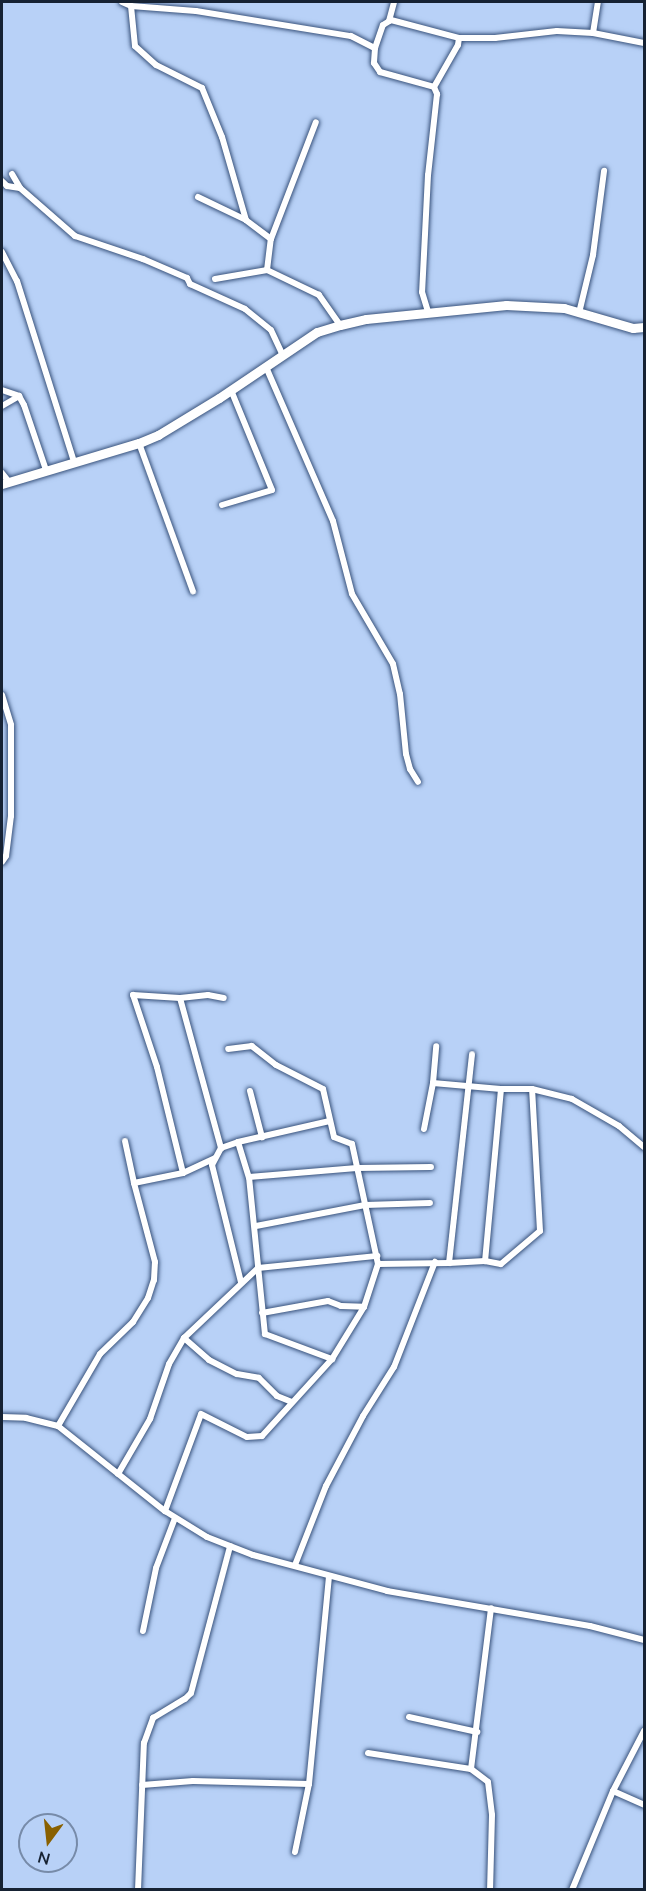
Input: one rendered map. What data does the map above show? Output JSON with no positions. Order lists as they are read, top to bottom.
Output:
{
  "north": "bottom"
}
